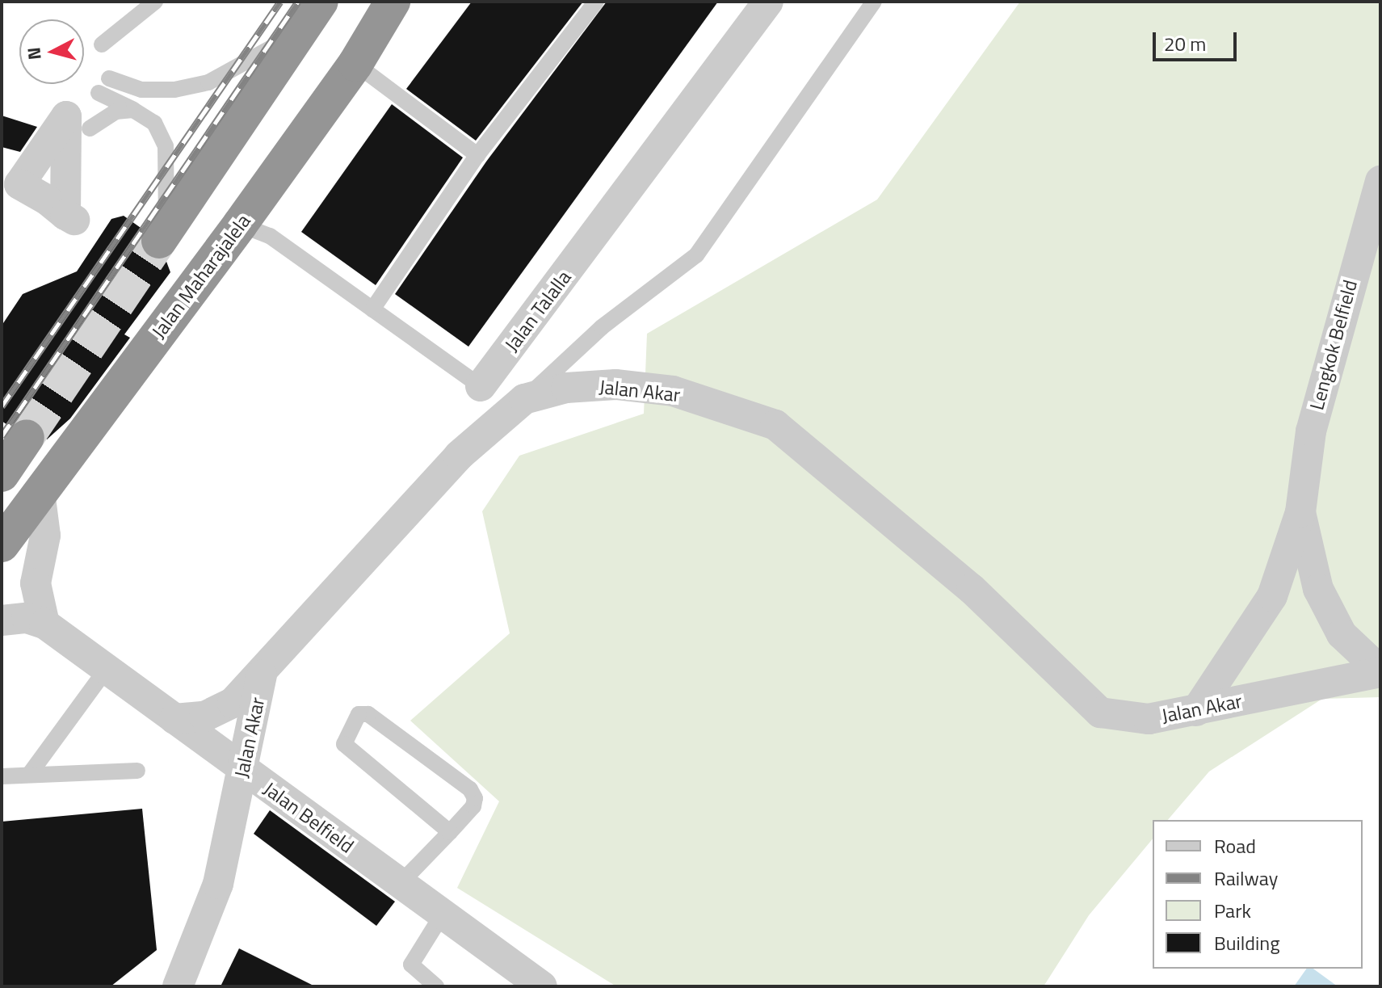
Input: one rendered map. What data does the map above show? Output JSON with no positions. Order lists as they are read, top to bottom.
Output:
{
  "streets": {
    "highway": ["Jalan Maharajalela"],
    "street": [
      "Jalan Talalla",
      "Lengkok Belfield",
      "Jalan Akar",
      "Jalan Belfield"
    ]
  },
  "crossings": [
    ["Jalan Maharajalela", "Jalan Talalla"],
    ["Lengkok Belfield", "Jalan Akar"],
    ["Jalan Akar", "Jalan Belfield"]
  ],
  "legend": [
    "Road",
    "Railway",
    "Park",
    "Building"
  ],
  "scale_bar": "20 m",
  "north": "left"
}
